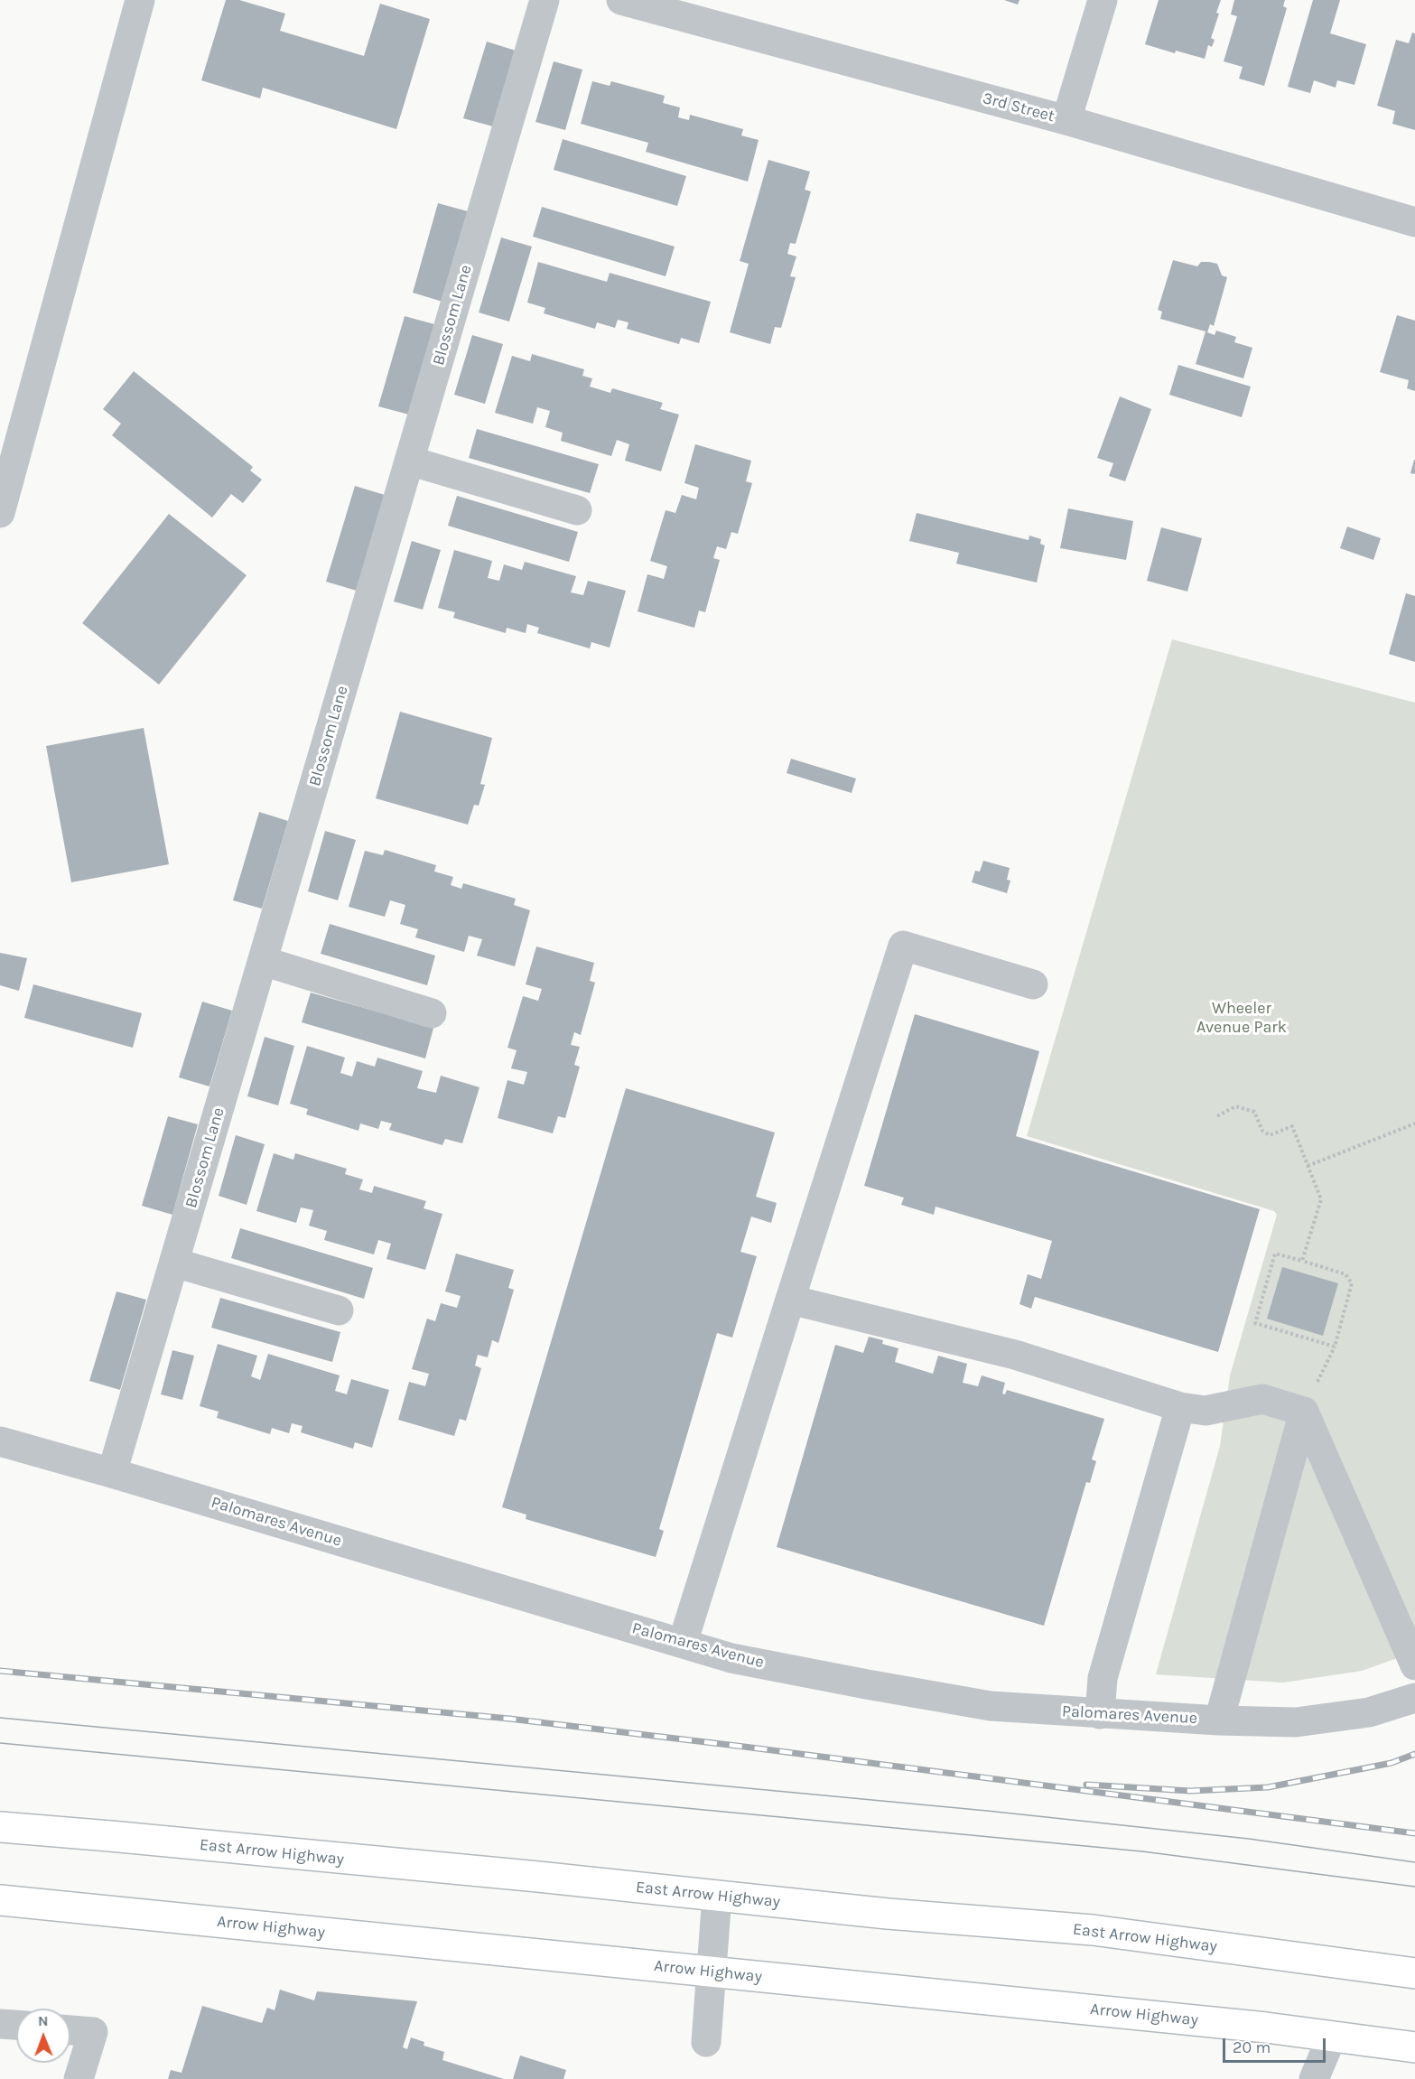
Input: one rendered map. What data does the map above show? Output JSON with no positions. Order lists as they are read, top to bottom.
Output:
{
  "streets": {
    "main road": ["East Arrow Highway", "Arrow Highway"],
    "street": ["3rd Street", "Blossom Lane", "Palomares Avenue"]
  },
  "crossings": [
    ["Blossom Lane", "Palomares Avenue"]
  ],
  "parks": ["Wheeler Avenue Park"],
  "scale_bar": "20 m",
  "north": "top"
}
